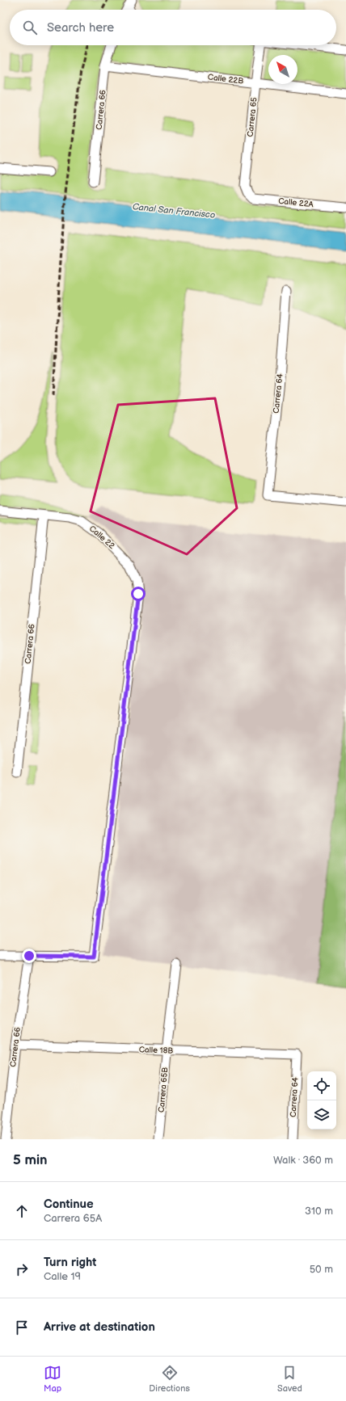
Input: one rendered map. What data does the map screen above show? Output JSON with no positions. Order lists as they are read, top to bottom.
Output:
{
  "streets": {
    "street": [
      "Calle 22B",
      "Carrera 66",
      "Carrera 65",
      "Calle 22A",
      "Carrera 64",
      "Calle 22",
      "Calle 18B",
      "Carrera 65B"
    ]
  },
  "crossings": [
    ["Calle 22B", "Carrera 66"],
    ["Calle 22B", "Carrera 65"],
    ["Carrera 66", "Calle 22"],
    ["Carrera 66", "Calle 18B"],
    ["Carrera 65", "Calle 22A"],
    ["Carrera 64", "Calle 18B"],
    ["Calle 18B", "Carrera 65B"]
  ],
  "water": ["Canal San Francisco"],
  "north": "top left",
  "page": {
    "search": "Search here",
    "heading": ["5 min", "Walk · 360 m"],
    "list": [
      ["Continue", "Carrera 65A", "310 m"],
      ["Turn right", "Calle 19", "50 m"],
      "Arrive at destination"
    ],
    "nav": ["Map", "Directions", "Saved"]
  }
}
